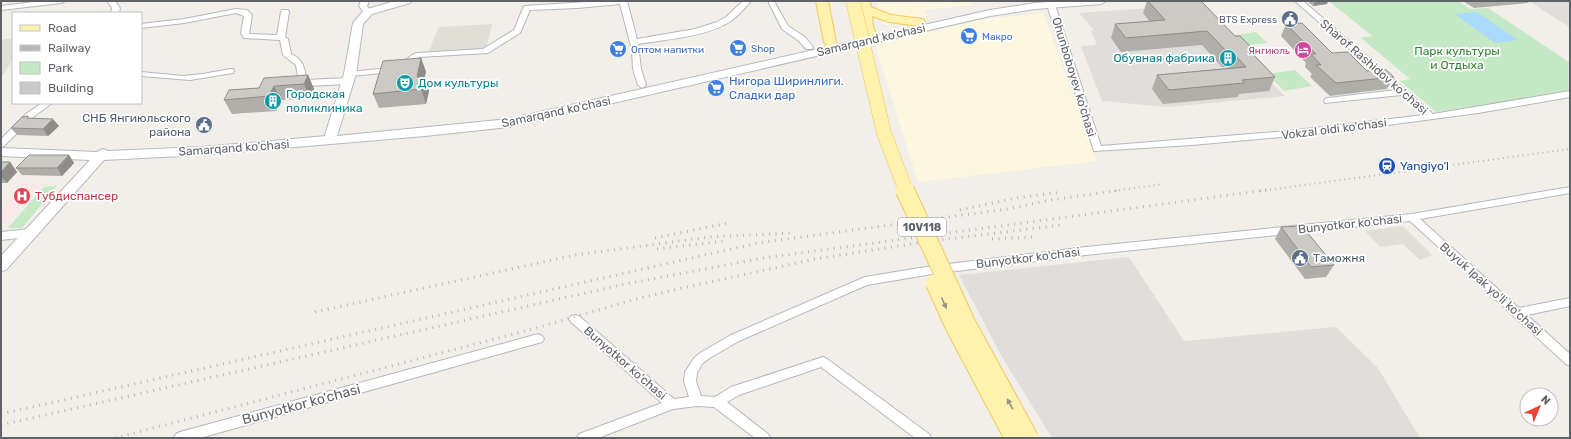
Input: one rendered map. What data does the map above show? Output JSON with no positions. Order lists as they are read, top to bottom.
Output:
{
  "streets": {
    "main road": ["Samarqand ko'chasi", "10V118"],
    "street": [
      "Sharof Rashidov ko’chasi",
      "Ohunboboyev ko'chasi",
      "Vokzal oldi ko'chasi",
      "Bunyotkor ko'chasi",
      "Buyuk Ipak yo'li ko'chasi"
    ]
  },
  "crossings": [
    ["Samarqand ko'chasi", "Ohunboboyev ko'chasi"],
    ["Sharof Rashidov ko’chasi", "Vokzal oldi ko'chasi"],
    ["Ohunboboyev ko'chasi", "Vokzal oldi ko'chasi"],
    ["Bunyotkor ko'chasi", "Buyuk Ipak yo'li ko'chasi"]
  ],
  "parks": ["Парк культуры и Отдыха"],
  "places": {
    "public building": ["BTS Express", "СНБ Янгиюльского района", "Таможня"],
    "supermarket": [
      "Макро",
      "Shop",
      "Оптом напитки",
      "Нигора Ширинлиги. Сладки дар"
    ],
    "hotel": ["Янгиюль"],
    "building": ["Обувная фабрика", "Городская поликлиника"],
    "theatre": ["Дом культуры"],
    "station": ["Yangiyo'l"],
    "hospital": ["Тубдиспансер"]
  },
  "legend": [
    "Road",
    "Railway",
    "Park",
    "Building"
  ],
  "north": "top right"
}
